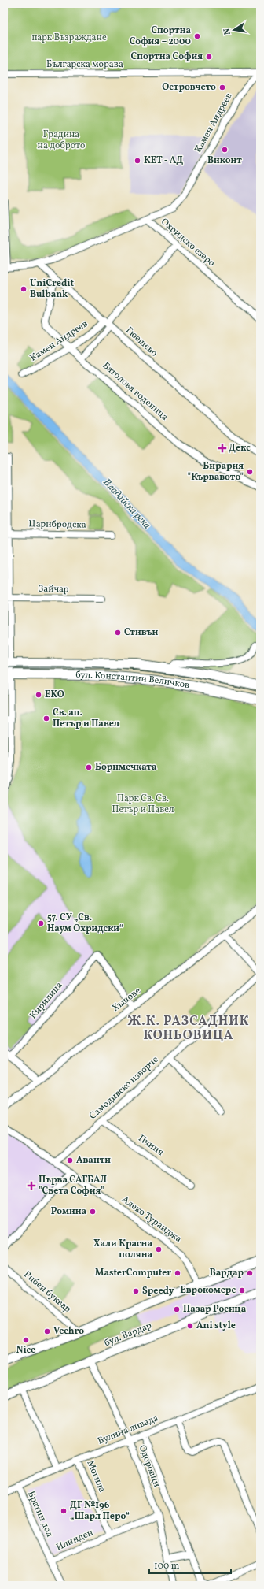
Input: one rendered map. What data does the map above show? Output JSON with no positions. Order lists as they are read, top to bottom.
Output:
{
  "streets": {
    "main road": ["бул. Константин Величков"],
    "street": [
      "Българска морава",
      "Камен Андреев",
      "Охридско езеро",
      "Гюешево",
      "Батолова воденица",
      "Царибродска",
      "Зайчар",
      "Хъшове",
      "Кирилица",
      "Самодивско изворче",
      "Пчиня",
      "Алеко Туранджа",
      "Рибен буквар",
      "бул. Вардар",
      "Булина ливада",
      "Одоровци",
      "Могила",
      "Братин дол",
      "Илинден"
    ]
  },
  "crossings": [
    ["Камен Андреев", "Охридско езеро"],
    ["Камен Андреев", "Гюешево"],
    ["Камен Андреев", "Батолова воденица"],
    ["Охридско езеро", "Гюешево"],
    ["Гюешево", "Батолова воденица"],
    ["Хъшове", "Кирилица"],
    ["Самодивско изворче", "Пчиня"],
    ["Самодивско изворче", "Алеко Туранджа"],
    ["бул. Вардар", "Одоровци"],
    ["Булина ливада", "Одоровци"],
    ["Булина ливада", "Могила"],
    ["Булина ливада", "Братин дол"],
    ["Одоровци", "Илинден"],
    ["Могила", "Илинден"],
    ["Братин дол", "Илинден"]
  ],
  "districts": ["Ж.К. РАЗСАДНИК КОНЬОВИЦА"],
  "water": ["Владайска река"],
  "parks": ["парк Възраждане", "Градина на доброто", "Парк Св. Св. Петър и Павел"],
  "places": {
    "other": [
      "Спортна София – 2000",
      "Спортна София",
      "Островчето",
      "Виконт",
      "КЕТ - АД",
      "UniCredit Bulbank",
      "Бирария \"Кървавото\"",
      "Стивън",
      "EKO",
      "Св. ап. Петър и Павел",
      "Боримечката",
      "57. СУ „Св. Наум Охридски“",
      "Аванти",
      "Ромина",
      "Хали Красна поляна",
      "MasterComputer",
      "Вардар",
      "Еврокомерс",
      "Speedy",
      "Пазар Росица",
      "Ani style",
      "Vechro",
      "Nice",
      "ДГ №196 „Шарл Перо“"
    ],
    "health": ["Декс", "Първа САГБАЛ \"Света София\""]
  },
  "scale_bar": "100 m",
  "north": "left"
}
